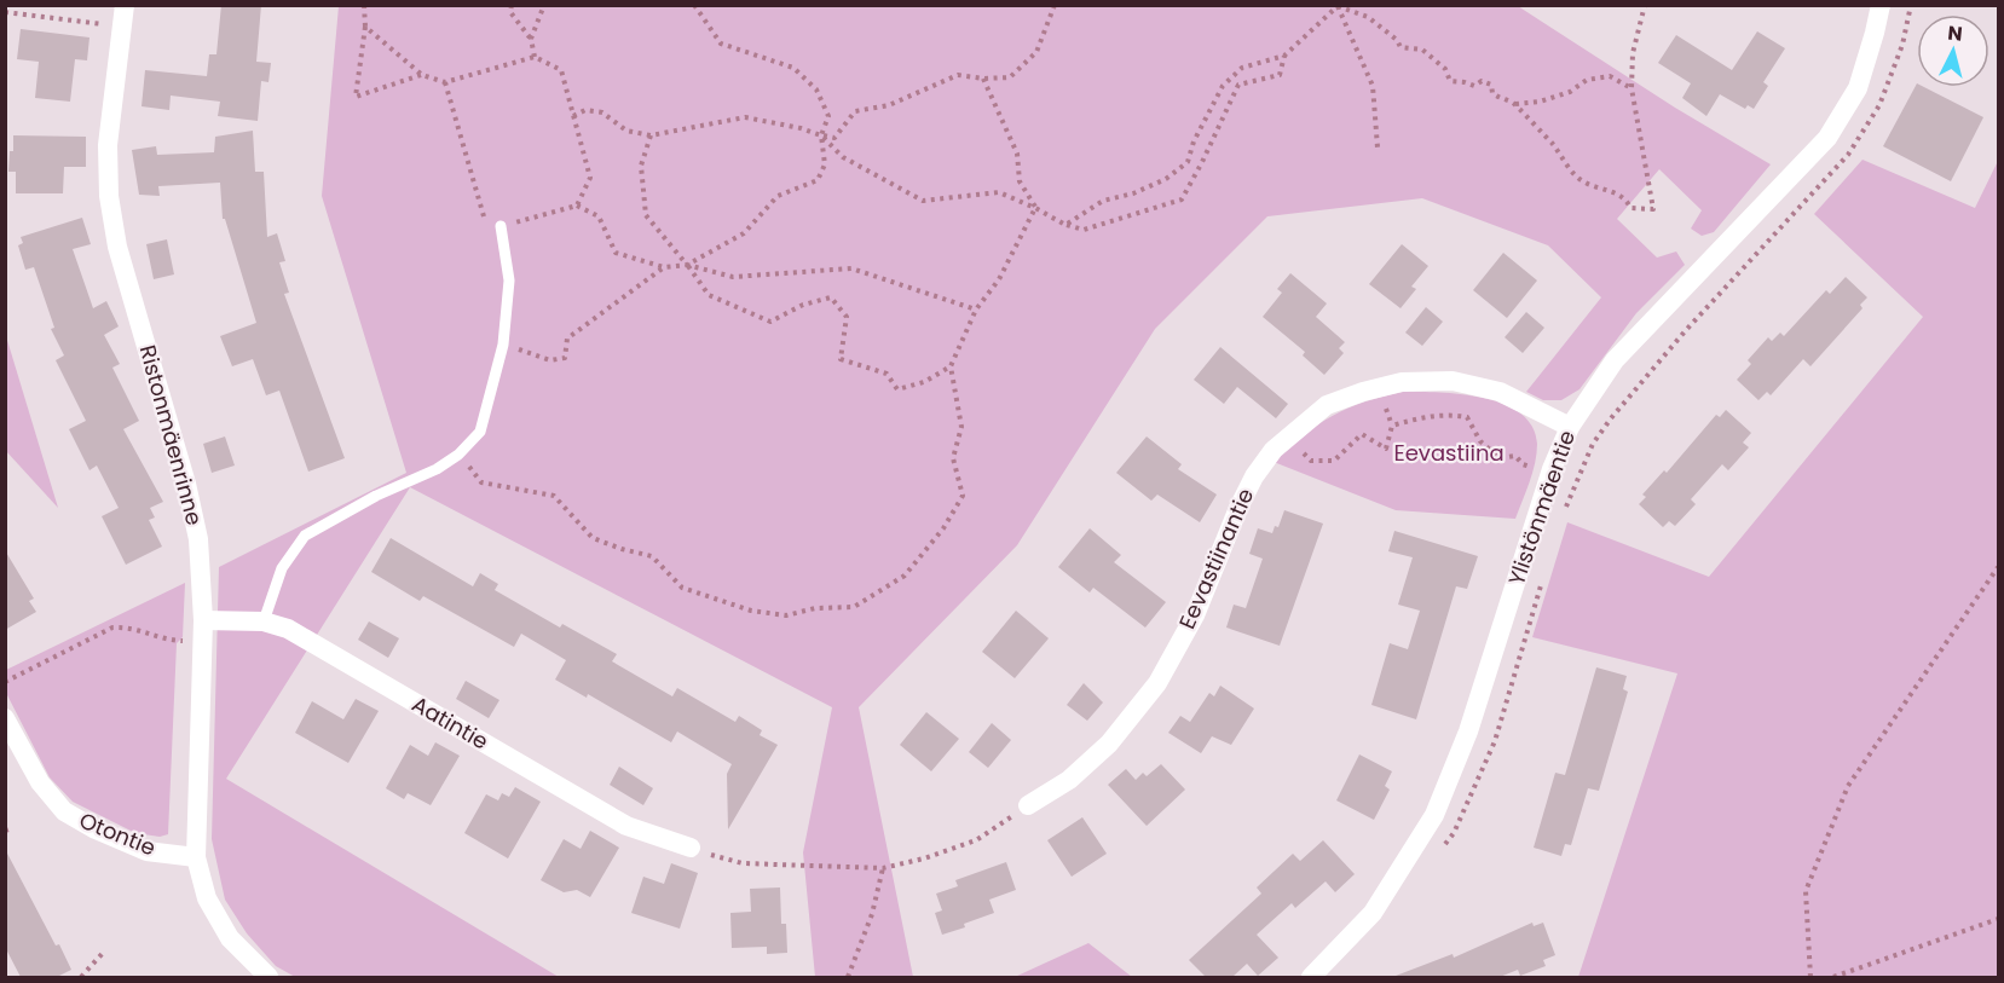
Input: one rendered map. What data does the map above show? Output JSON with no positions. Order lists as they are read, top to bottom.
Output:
{
  "streets": {
    "street": [
      "Ristonmäenrinne",
      "Ylistönmäentie",
      "Eevastiinantie",
      "Aatintie",
      "Otontie"
    ]
  },
  "crossings": [
    ["Ristonmäenrinne", "Aatintie"],
    ["Ristonmäenrinne", "Otontie"],
    ["Ylistönmäentie", "Eevastiinantie"]
  ],
  "parks": ["Eevastiina"],
  "north": "top"
}
